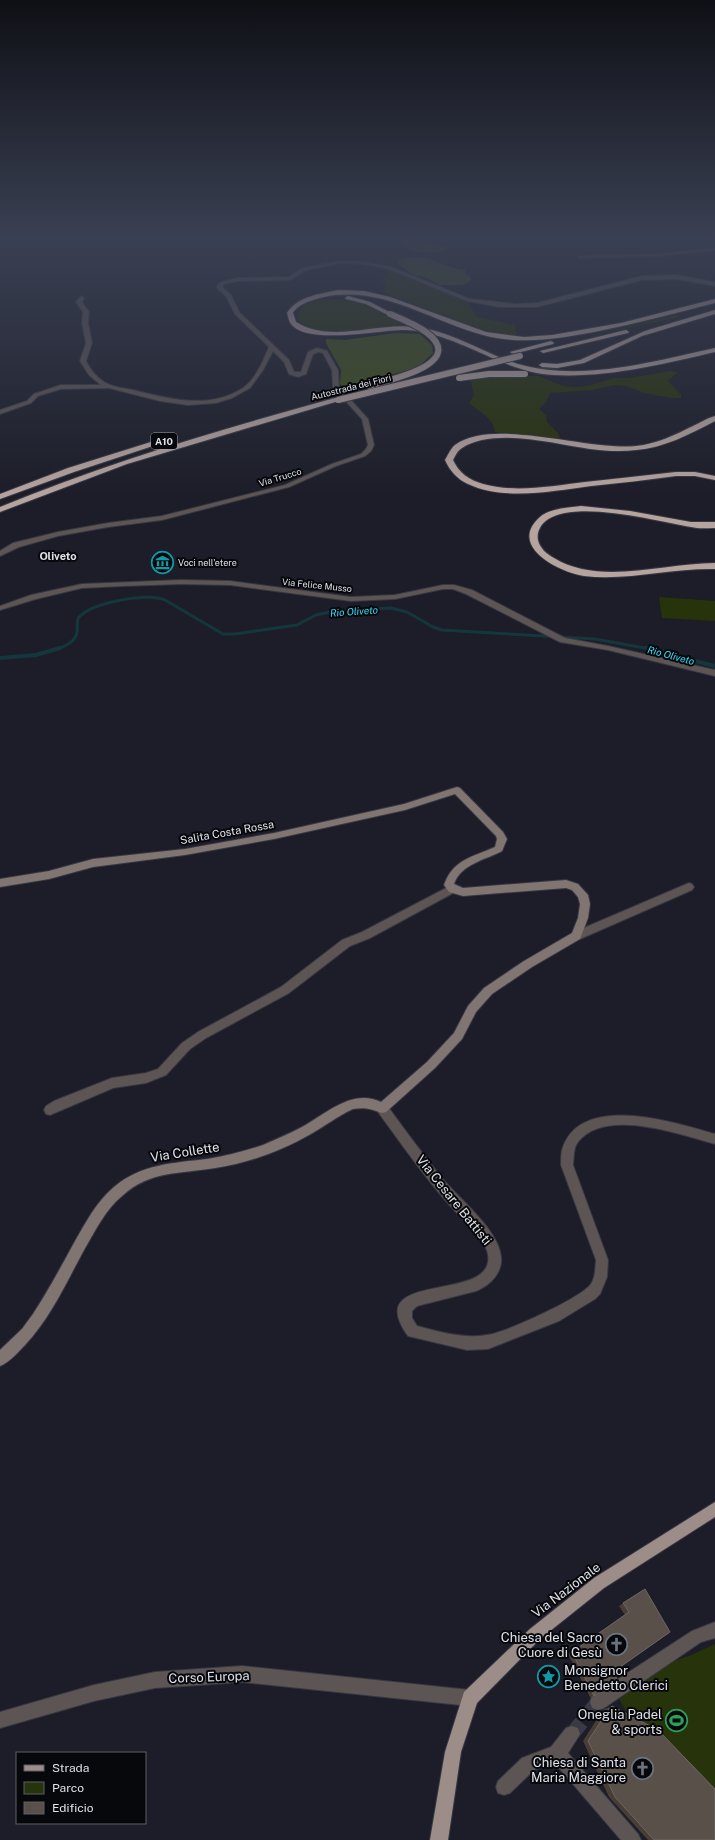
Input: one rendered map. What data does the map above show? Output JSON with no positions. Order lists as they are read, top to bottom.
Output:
{
  "streets": {
    "highway": ["Autostrada dei Fiori", "A10"],
    "main road": ["Via Nazionale"],
    "street": [
      "Via Trucco",
      "Via Felice Musso",
      "Salita Costa Rossa",
      "Via Collette",
      "Via Cesare Battisti",
      "Corso Europa"
    ]
  },
  "crossings": [
    ["Autostrada dei Fiori", "A10"],
    ["Via Collette", "Via Cesare Battisti"],
    ["Via Nazionale", "Corso Europa"]
  ],
  "districts": ["Oliveto"],
  "water": ["Rio Oliveto"],
  "places": {
    "museum": ["Voci nell'etere"],
    "church": ["Chiesa del Sacro Cuore di Gesù", "Chiesa di Santa Maria Maggiore"],
    "place": ["Monsignor Benedetto Clerici"],
    "sports": ["Oneglia Padel & sports"]
  },
  "legend": ["Strada", "Parco", "Edificio"]
}
